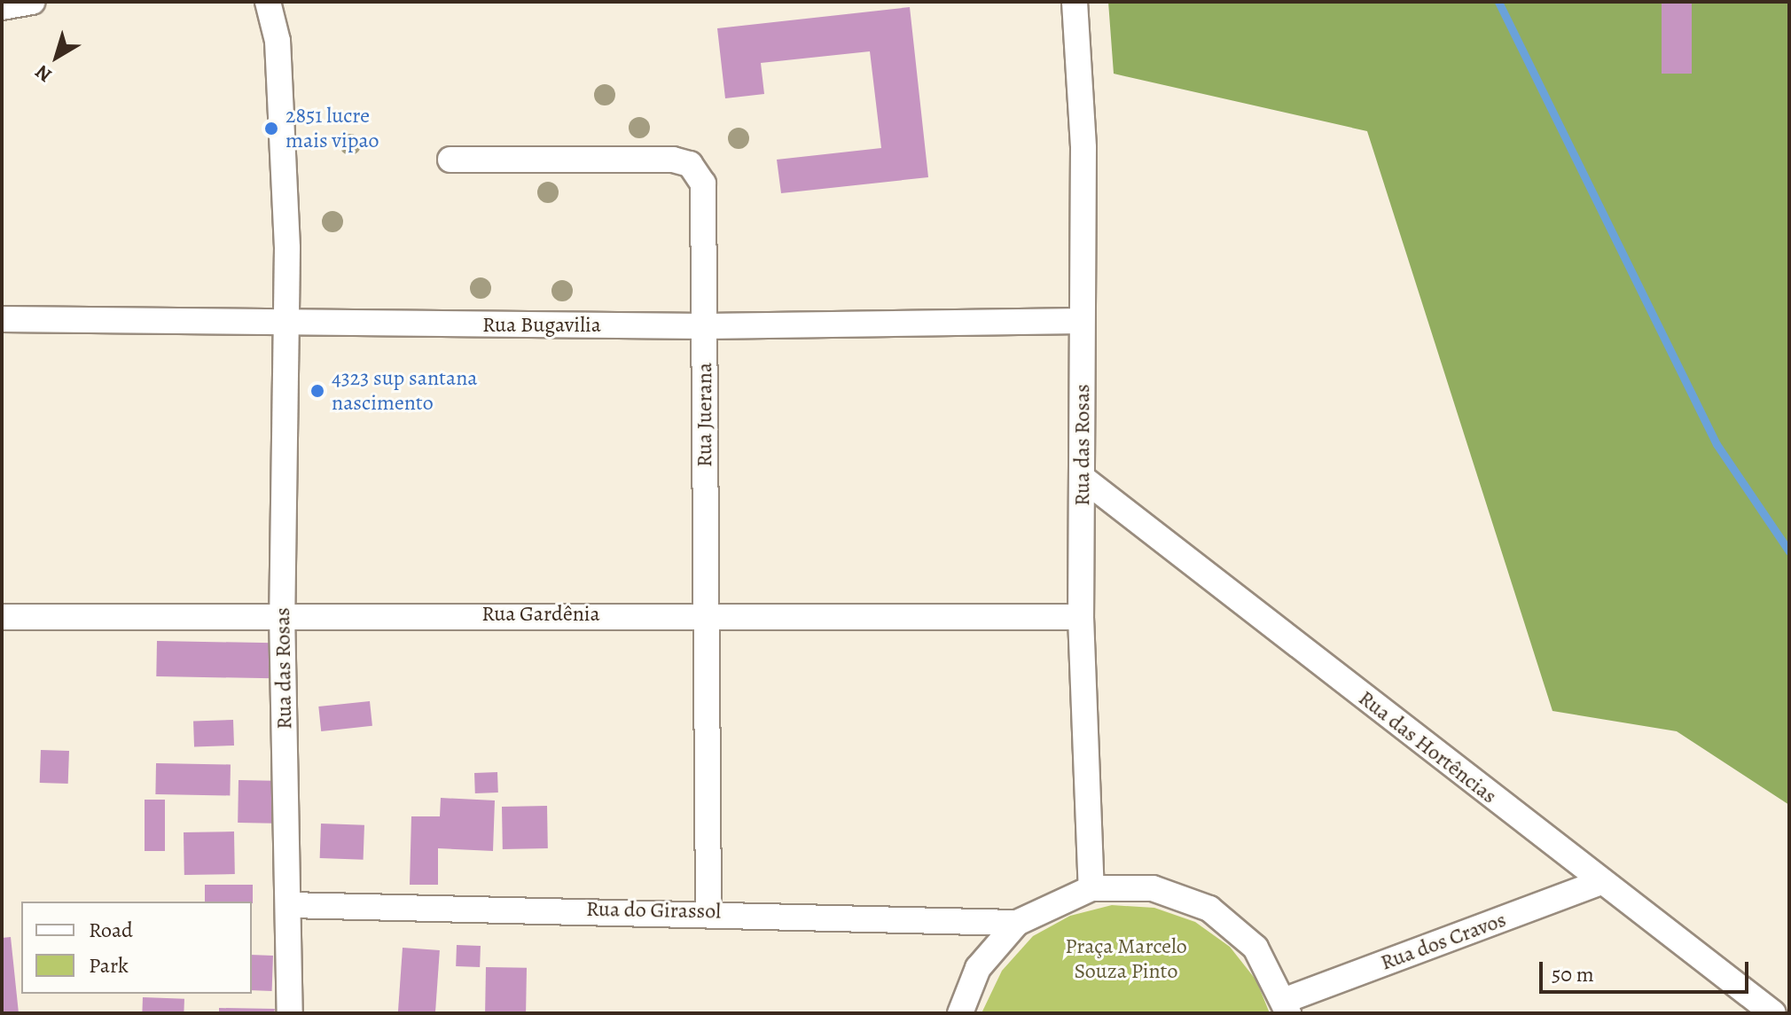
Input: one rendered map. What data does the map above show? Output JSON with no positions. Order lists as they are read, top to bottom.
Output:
{
  "streets": {
    "street": [
      "Rua Bugavilia",
      "Rua Juerana",
      "Rua das Rosas",
      "Rua Gardênia",
      "Rua das Hortências",
      "Rua do Girassol",
      "Rua dos Cravos"
    ]
  },
  "crossings": [
    ["Rua Bugavilia", "Rua Juerana"],
    ["Rua Bugavilia", "Rua das Rosas"],
    ["Rua Juerana", "Rua Gardênia"],
    ["Rua Juerana", "Rua do Girassol"],
    ["Rua das Rosas", "Rua Gardênia"],
    ["Rua das Rosas", "Rua das Hortências"],
    ["Rua das Rosas", "Rua do Girassol"],
    ["Rua das Hortências", "Rua dos Cravos"]
  ],
  "parks": ["Praça Marcelo Souza Pinto"],
  "places": ["2851 lucre mais vipao", "4323 sup santana nascimento"],
  "legend": ["Road", "Park"],
  "scale_bar": "50 m",
  "north": "bottom left"
}
